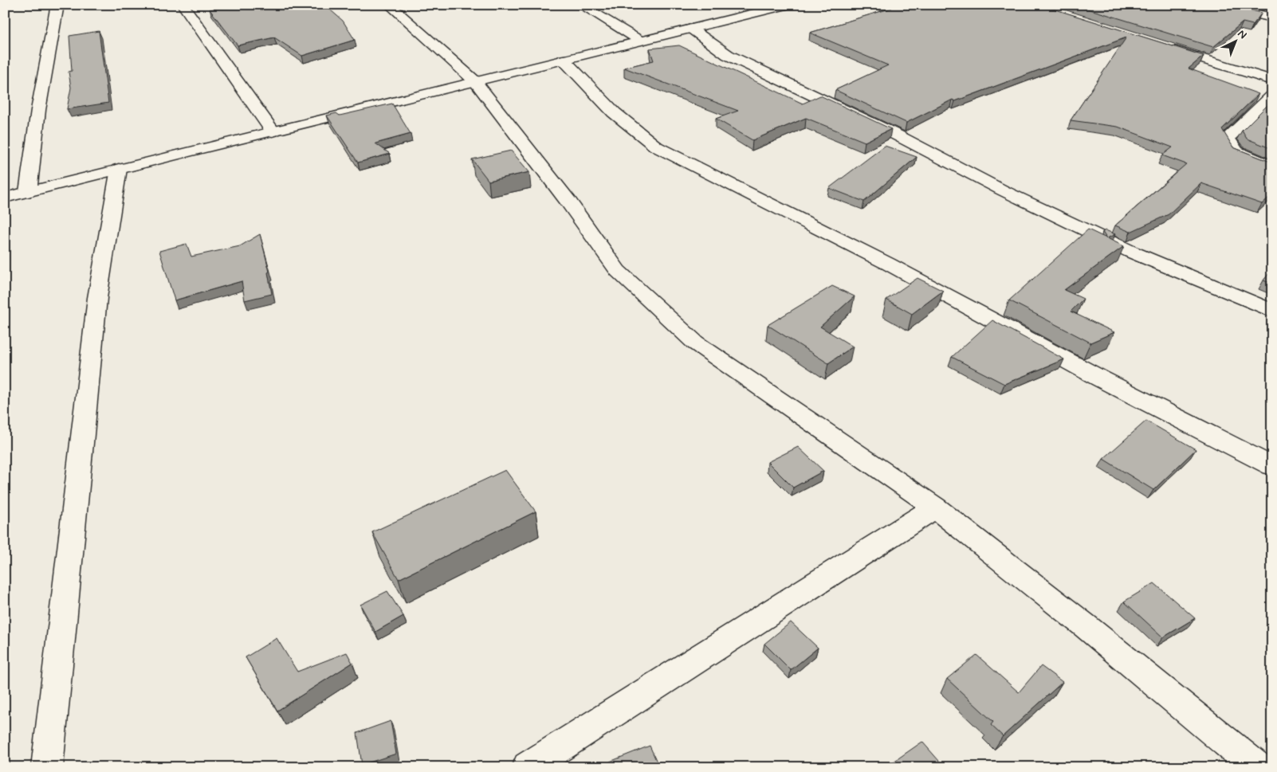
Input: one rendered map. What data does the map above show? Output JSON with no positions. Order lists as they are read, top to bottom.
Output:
{
  "north": "top right"
}
